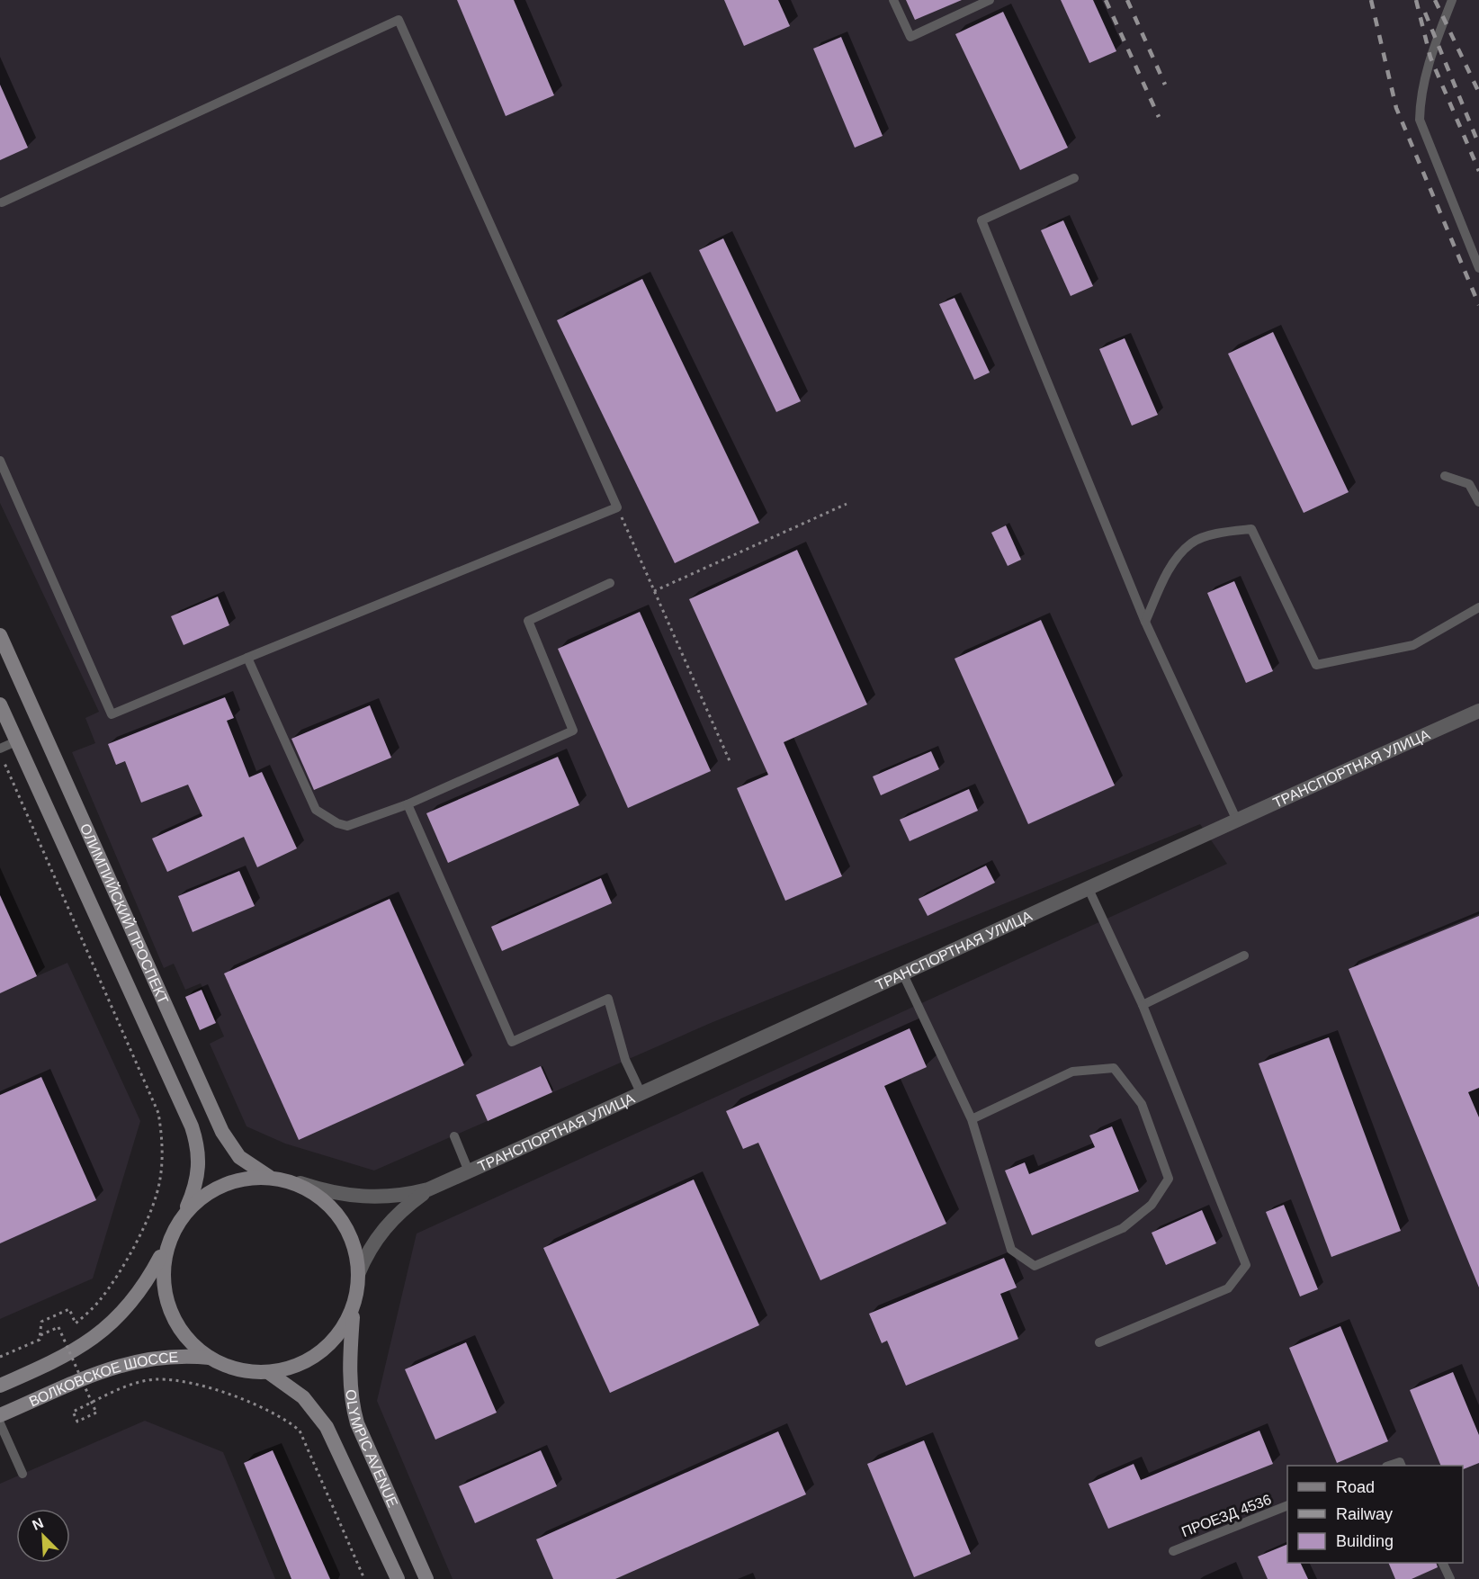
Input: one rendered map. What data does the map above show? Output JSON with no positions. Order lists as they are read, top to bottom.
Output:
{
  "streets": {
    "main road": ["ОЛИМПИЙСКИЙ ПРОСПЕКТ", "ВОЛКОВСКОЕ ШОССЕ", "OLYMPIC AVENUE"],
    "street": ["ТРАНСПОРТНАЯ УЛИЦА"],
    "lane": ["ПРОЕЗД 4536"]
  },
  "crossings": [
    ["ТРАНСПОРТНАЯ УЛИЦА", "OLYMPIC AVENUE"],
    ["ОЛИМПИЙСКИЙ ПРОСПЕКТ", "ВОЛКОВСКОЕ ШОССЕ"]
  ],
  "legend": ["Road", "Railway", "Building"],
  "north": "top left"
}
